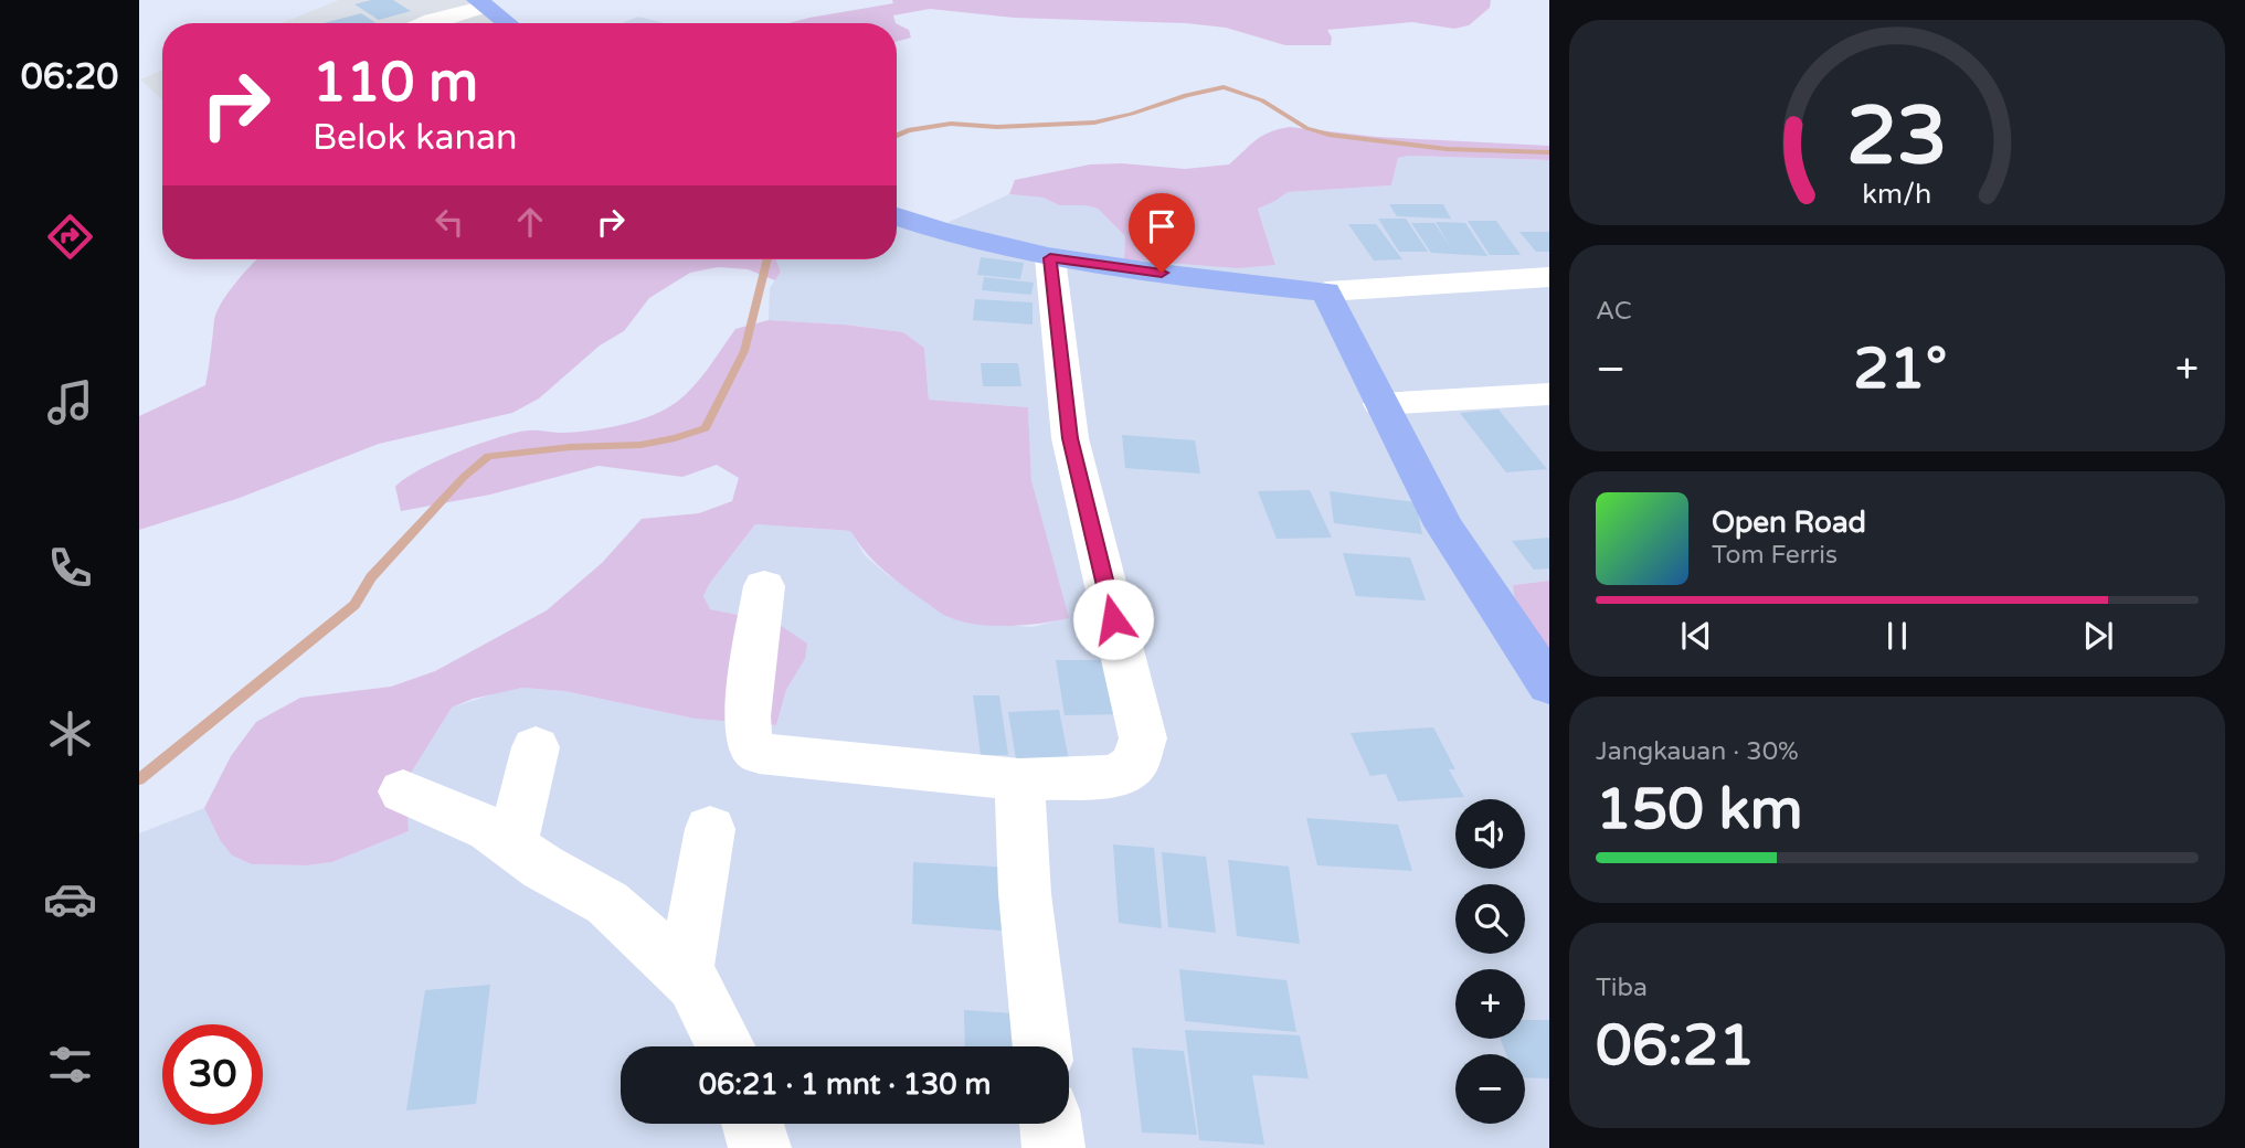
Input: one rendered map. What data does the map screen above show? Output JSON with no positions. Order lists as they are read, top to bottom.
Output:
{
  "page": {
    "tabs": "06:20",
    "turn": ["110 m", "Belok kanan"],
    "tile": [
      "AC",
      ["Jangkauan · 30%", "150 km"],
      ["Tiba", "06:21"]
    ],
    "heat": ["−", "21°", "+"],
    "song": ["Open Road", "Tom Ferris"],
    "map_buttons": ["+", "−"],
    "limit": "30",
    "trip": "06:21 · 1 mnt · 130 m",
    "gauge": ["23", "km/h"]
  }
}
